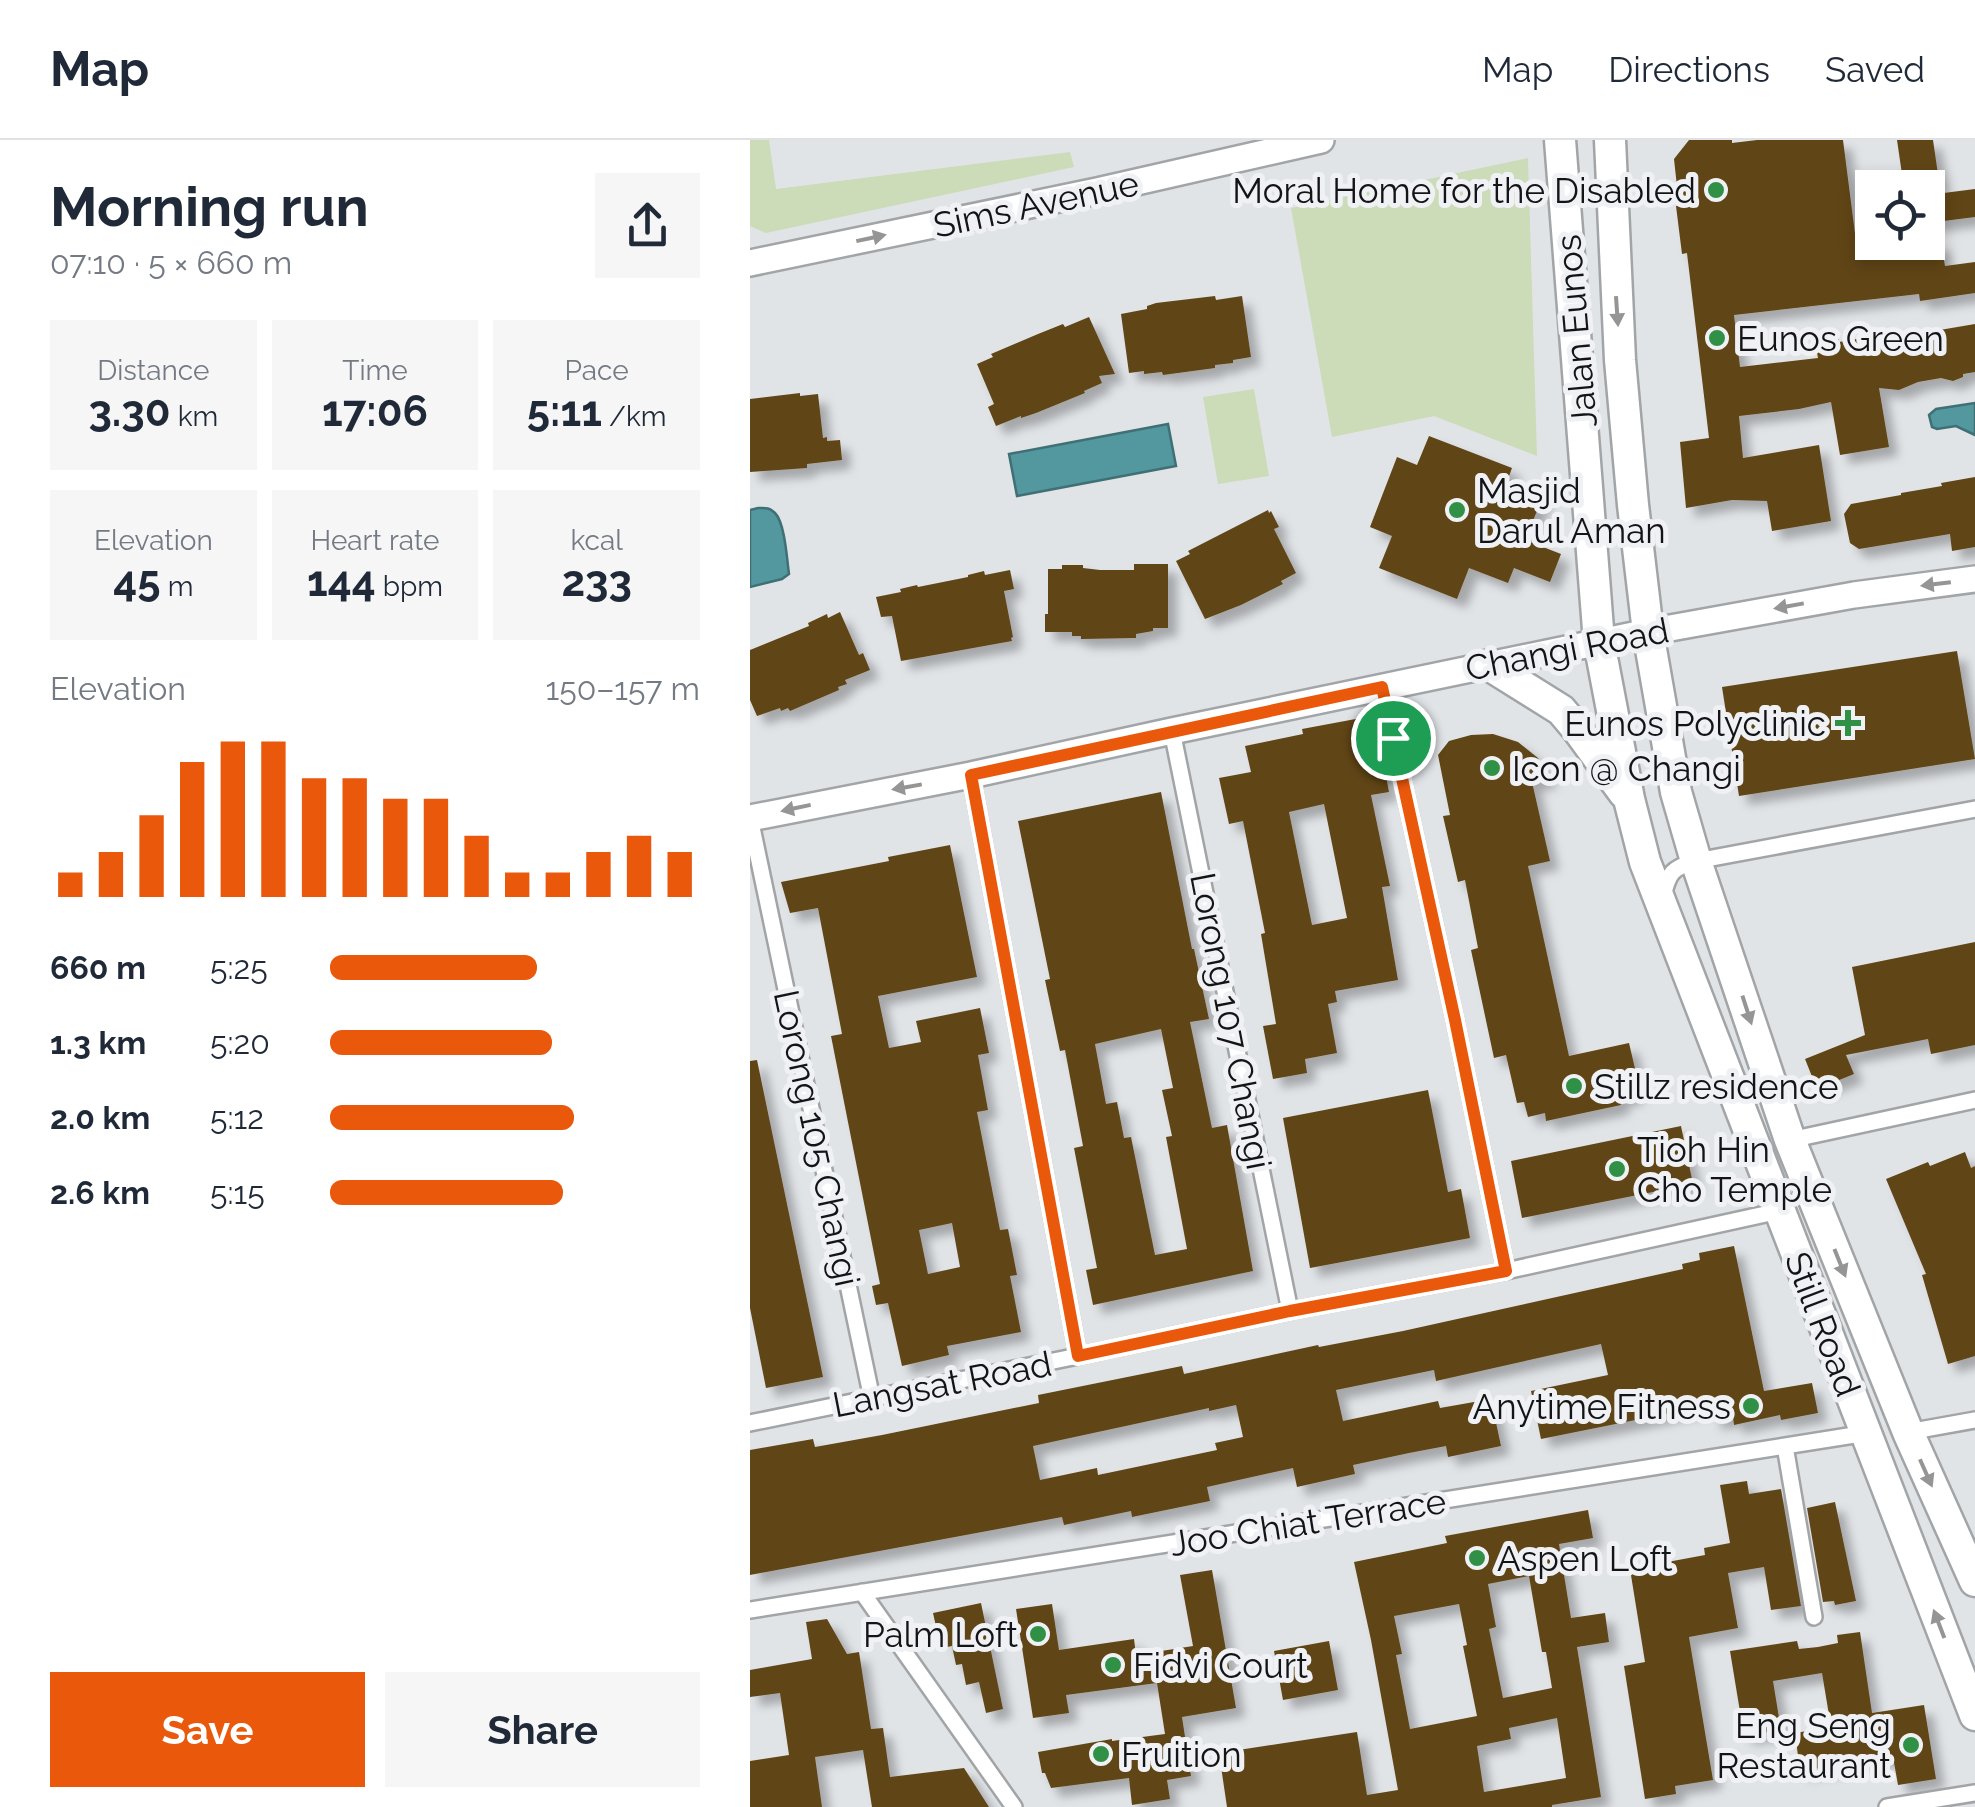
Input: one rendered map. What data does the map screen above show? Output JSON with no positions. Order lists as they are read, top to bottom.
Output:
{
  "streets": {
    "highway": ["Jalan Eunos", "Still Road"],
    "main road": ["Sims Avenue", "Changi Road"],
    "street": [
      "Lorong 107 Changi",
      "Lorong 105 Changi",
      "Langsat Road",
      "Joo Chiat Terrace"
    ]
  },
  "crossings": [
    ["Jalan Eunos", "Changi Road"],
    ["Jalan Eunos", "Still Road"],
    ["Changi Road", "Lorong 107 Changi"],
    ["Changi Road", "Lorong 105 Changi"],
    ["Changi Road", "Still Road"],
    ["Lorong 107 Changi", "Langsat Road"],
    ["Lorong 105 Changi", "Langsat Road"],
    ["Still Road", "Langsat Road"],
    ["Still Road", "Joo Chiat Terrace"]
  ],
  "one_way": ["Sims Avenue", "Changi Road"],
  "places": {
    "other": [
      "Moral Home for the Disabled",
      "Eunos Green",
      "Masjid Darul Aman",
      "Icon @ Changi",
      "Stillz residence",
      "Tioh Hin Cho Temple",
      "Anytime Fitness",
      "Aspen Loft",
      "Palm Loft",
      "Fidvi Court",
      "Eng Seng Restaurant",
      "Fruition"
    ],
    "health": ["Eunos Polyclinic"]
  },
  "page": {
    "header": "Map",
    "nav": ["Map", "Directions", "Saved"],
    "heading": ["Morning run", "07:10 · 5 × 660 m"],
    "stats": [
      ["Distance", "3.30 km"],
      ["Time", "17:06"],
      ["Pace", "5:11 /km"],
      ["Elevation", "45 m"],
      ["Heart rate", "144 bpm"],
      ["kcal", "233"]
    ],
    "chart": ["Elevation", "150–157 m"],
    "list": [
      {
        "name": "660 m",
        "note": "5:25"
      },
      {
        "name": "1.3 km",
        "note": "5:20"
      },
      {
        "name": "2.0 km",
        "note": "5:12"
      },
      {
        "name": "2.6 km",
        "note": "5:15"
      }
    ],
    "buttons": ["Save", "Share"]
  }
}
